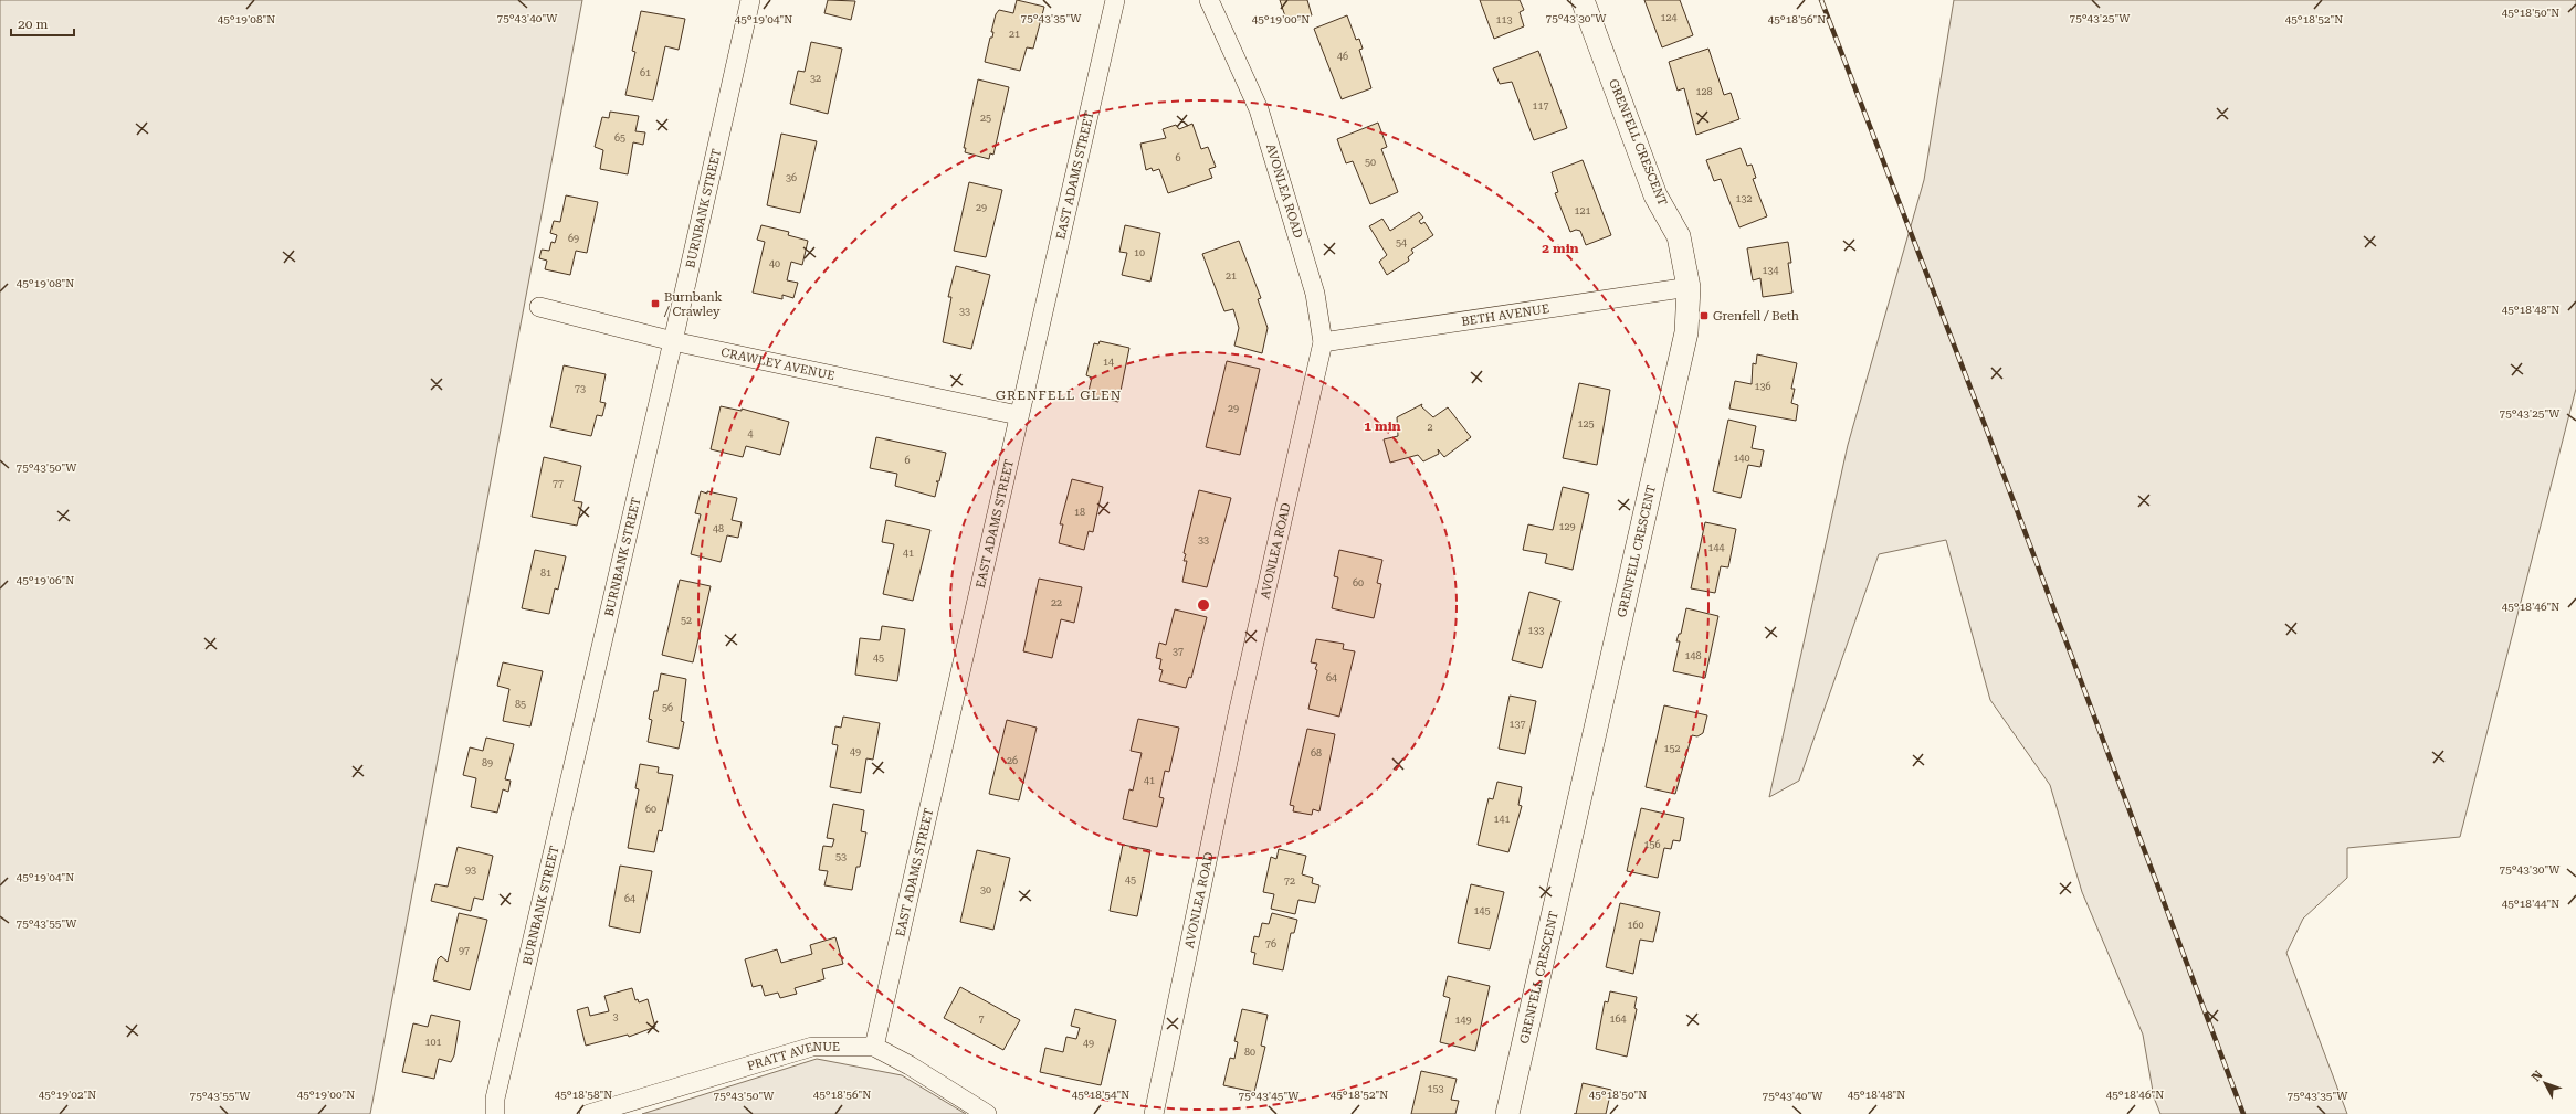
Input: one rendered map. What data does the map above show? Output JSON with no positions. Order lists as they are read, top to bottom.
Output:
{
  "streets": {
    "street": [
      "GRENFELL CRESCENT",
      "EAST ADAMS STREET",
      "AVONLEA ROAD",
      "BURNBANK STREET",
      "BETH AVENUE",
      "CRAWLEY AVENUE",
      "PRATT AVENUE"
    ]
  },
  "crossings": [
    ["GRENFELL CRESCENT", "BETH AVENUE"],
    ["EAST ADAMS STREET", "CRAWLEY AVENUE"],
    ["EAST ADAMS STREET", "PRATT AVENUE"],
    ["AVONLEA ROAD", "BETH AVENUE"],
    ["BURNBANK STREET", "CRAWLEY AVENUE"]
  ],
  "districts": ["GRENFELL GLEN"],
  "places": {
    "transit": ["Burnbank / Crawley", "Grenfell / Beth"]
  },
  "house_numbers": [
    "124",
    "113",
    "21",
    "46",
    "61",
    "32",
    "128",
    "117",
    "25",
    "65",
    "6",
    "50",
    "36",
    "132",
    "29",
    "121",
    "69",
    "54",
    "10",
    "40",
    "134",
    "21",
    "33",
    "14",
    "136",
    "73",
    "29",
    "125",
    "2",
    "4",
    "140",
    "6",
    "77",
    "18",
    "129",
    "48",
    "33",
    "144",
    "41",
    "81",
    "60",
    "22",
    "52",
    "133",
    "37",
    "148",
    "45",
    "64",
    "85",
    "56",
    "137",
    "152",
    "49",
    "68",
    "26",
    "89",
    "41",
    "60",
    "141",
    "156",
    "53",
    "93",
    "45",
    "72",
    "30",
    "64",
    "145",
    "160",
    "76",
    "97",
    "3",
    "7",
    "164",
    "149",
    "101",
    "49",
    "80",
    "153"
  ],
  "scale_bar": "20 m",
  "north": "top left",
  "coordinates": [
    "45°18'50\"N",
    "75°43'40\"W",
    "75°43'35\"W",
    "75°43'30\"W",
    "75°43'25\"W",
    "45°19'08\"N",
    "45°19'04\"N",
    "45°19'00\"N",
    "45°18'56\"N",
    "45°18'52\"N",
    "45°18'48\"N",
    "75°43'50\"W",
    "45°19'06\"N",
    "45°18'46\"N",
    "45°18'44\"N",
    "75°43'55\"W",
    "45°19'02\"N",
    "45°18'58\"N",
    "45°18'54\"N",
    "75°43'45\"W"
  ],
  "rings": ["2 min", "1 min"]
}
